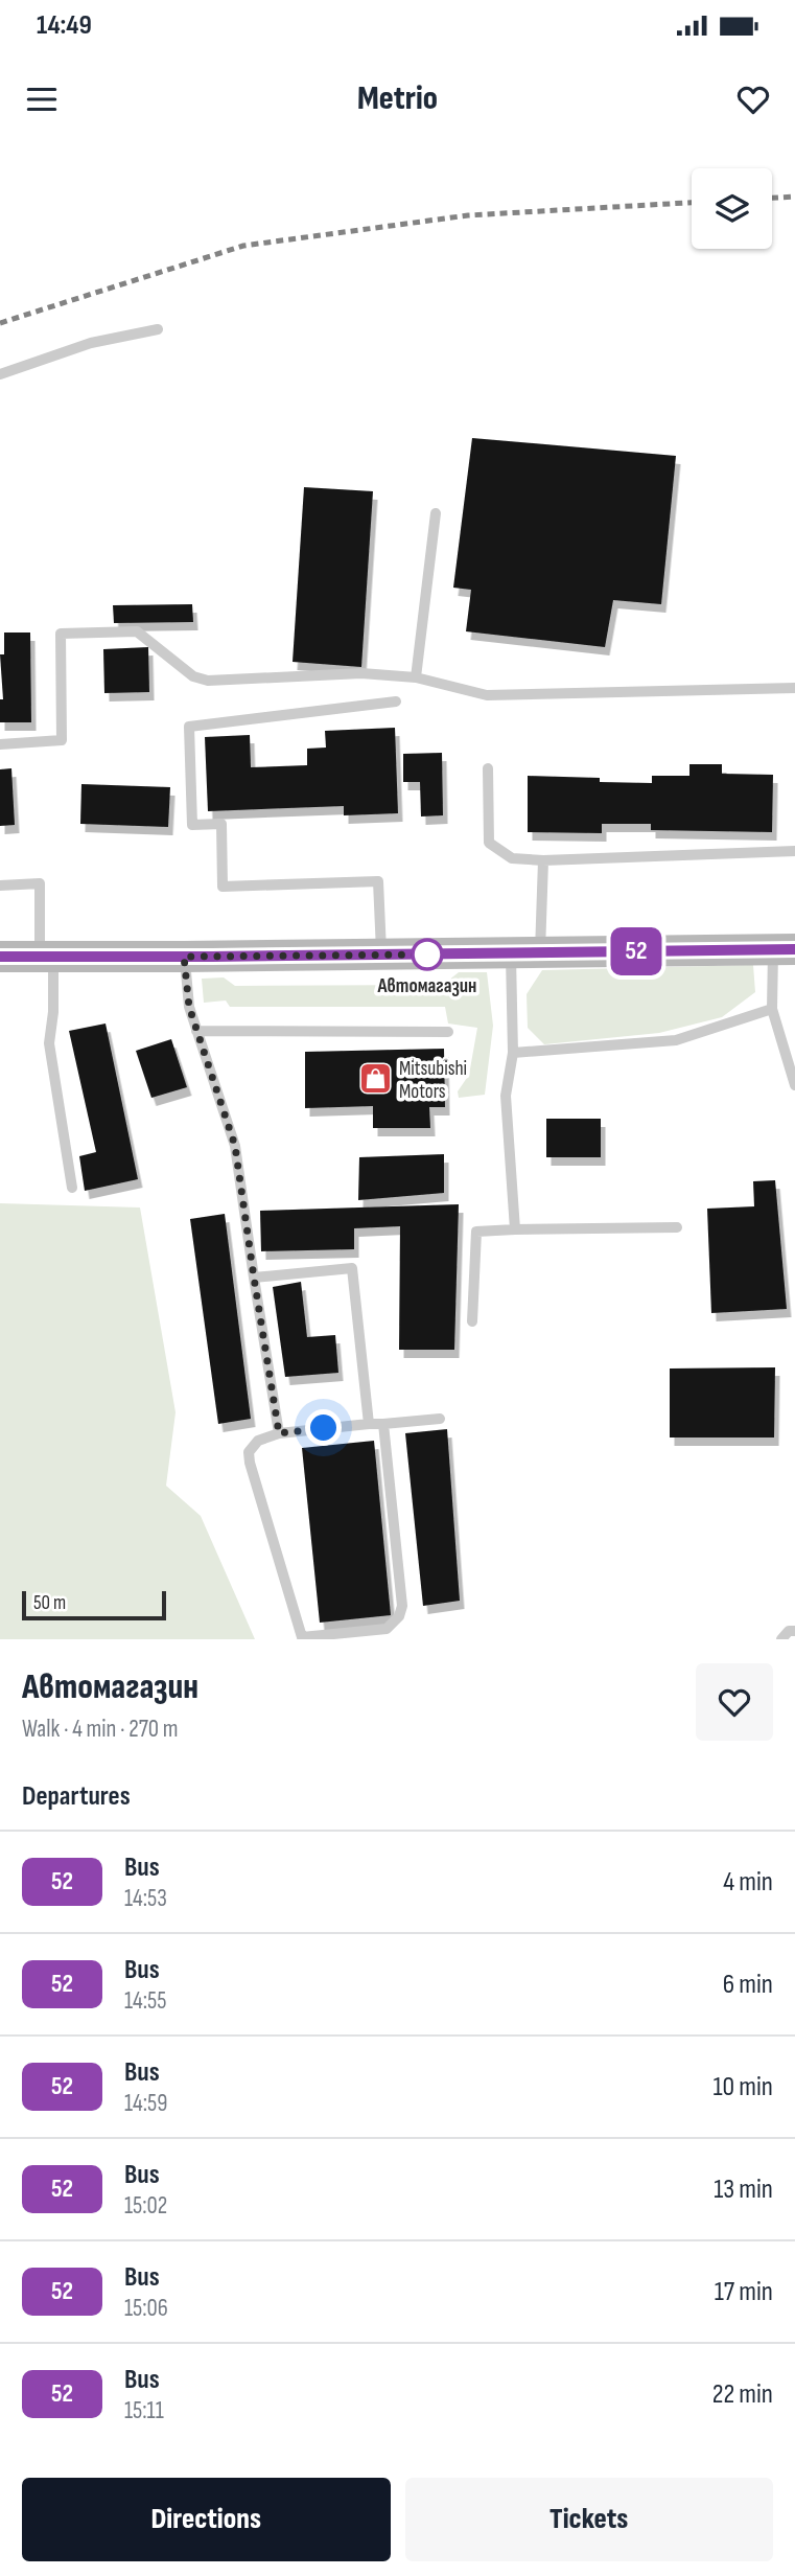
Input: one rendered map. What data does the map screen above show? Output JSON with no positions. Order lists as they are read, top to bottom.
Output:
{
  "places": {
    "other": ["Автомагазин"],
    "shop": ["Mitsubishi Motors"]
  },
  "lines": ["bus line 52"],
  "scale_bar": "50 m",
  "page": {
    "status": "14:49",
    "header": "Metrio",
    "on_map": "52",
    "scale": "50 m",
    "heading": [
      ["Автомагазин", "Walk · 4 min · 270 m"],
      "Departures"
    ],
    "list": [
      {
        "mark": "52",
        "name": "Bus",
        "note": "14:53",
        "value": "4 min"
      },
      {
        "mark": "52",
        "name": "Bus",
        "note": "14:55",
        "value": "6 min"
      },
      {
        "mark": "52",
        "name": "Bus",
        "note": "14:59",
        "value": "10 min"
      },
      {
        "mark": "52",
        "name": "Bus",
        "note": "15:02",
        "value": "13 min"
      },
      {
        "mark": "52",
        "name": "Bus",
        "note": "15:06",
        "value": "17 min"
      },
      {
        "mark": "52",
        "name": "Bus",
        "note": "15:11",
        "value": "22 min"
      }
    ],
    "buttons": ["Directions", "Tickets"]
  }
}
